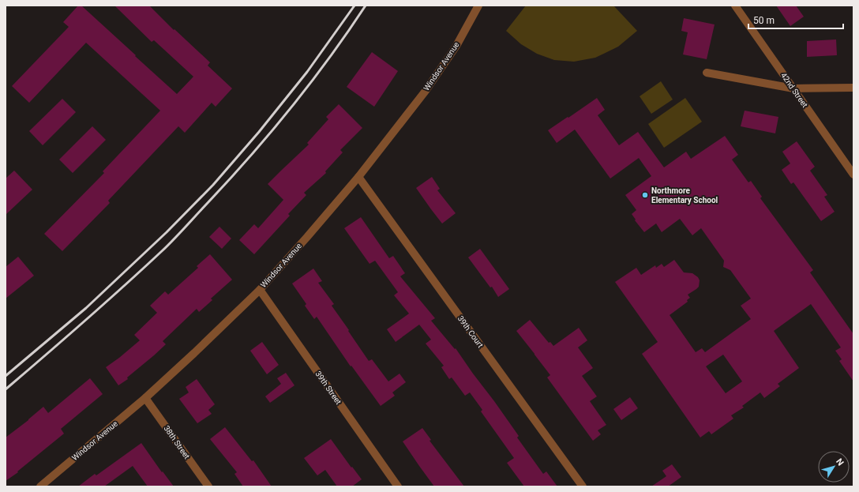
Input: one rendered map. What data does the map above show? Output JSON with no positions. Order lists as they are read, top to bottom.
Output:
{
  "streets": {
    "street": [
      "Windsor Avenue",
      "42nd Street",
      "39th Court",
      "39th Street",
      "38th Street"
    ]
  },
  "crossings": [
    ["Windsor Avenue", "39th Court"],
    ["Windsor Avenue", "39th Street"],
    ["Windsor Avenue", "38th Street"]
  ],
  "places": ["Northmore Elementary School"],
  "scale_bar": "50 m",
  "north": "top right"
}
